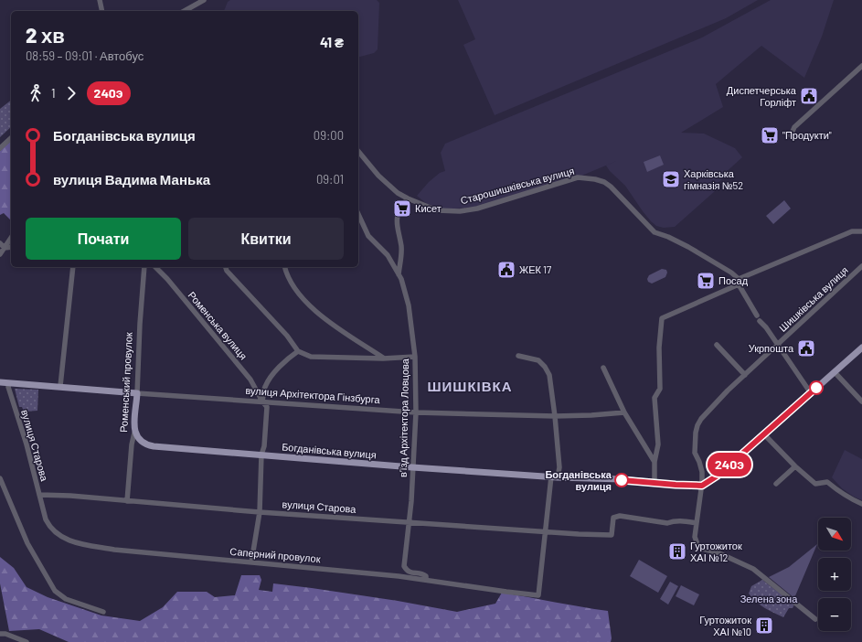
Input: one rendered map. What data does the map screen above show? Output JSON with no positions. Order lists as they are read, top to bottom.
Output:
{
  "streets": {
    "main road": ["Роменський провулок", "вулиця Архітектора Гінзбурга", "Богданівська вулиця"],
    "street": [
      "Старошишківська вулиця",
      "Шишківська вулиця",
      "Роменська вулиця",
      "в’їзд Архітектора Ловцова",
      "вулиця Старова",
      "Саперний провулок"
    ]
  },
  "crossings": [
    ["Шишківська вулиця", "вулиця Старова"],
    ["Шишківська вулиця", "Богданівська вулиця"],
    ["Роменська вулиця", "вулиця Архітектора Гінзбурга"],
    ["Роменський провулок", "вулиця Архітектора Гінзбурга"],
    ["Роменський провулок", "вулиця Старова"],
    ["Роменський провулок", "Богданівська вулиця"],
    ["вулиця Архітектора Гінзбурга", "в’їзд Архітектора Ловцова"],
    ["вулиця Архітектора Гінзбурга", "вулиця Старова"],
    ["в’їзд Архітектора Ловцова", "вулиця Старова"],
    ["в’їзд Архітектора Ловцова", "Богданівська вулиця"],
    ["в’їзд Архітектора Ловцова", "Саперний провулок"],
    ["вулиця Старова", "Саперний провулок"]
  ],
  "districts": ["ШИШКІВКА"],
  "parks": ["Зелена зона"],
  "places": {
    "public building": ["Диспетчерська Горліфт", "ЖЕК 17", "Укрпошта"],
    "supermarket": ["\"Продукти\"", "Кисет", "Посад"],
    "school or university": ["Харківська гімназія №52"],
    "other": ["Богданівська вулиця"],
    "building": ["Гуртожиток ХАІ №12", "Гуртожиток ХАІ №10"]
  },
  "lines": ["bus line 240э"],
  "north": "bottom right",
  "page": {
    "on_map": "240э",
    "heading": ["2 хв", "08:59 – 09:01 · Автобус", "41 ₴"],
    "legs": ["1", "240э"],
    "list": [
      {
        "name": "Богданівська вулиця",
        "value": "09:00"
      },
      {
        "name": "вулиця Вадима Манька",
        "value": "09:01"
      }
    ],
    "buttons": ["Почати", "Квитки"],
    "map_buttons": ["+", "−"]
  }
}
